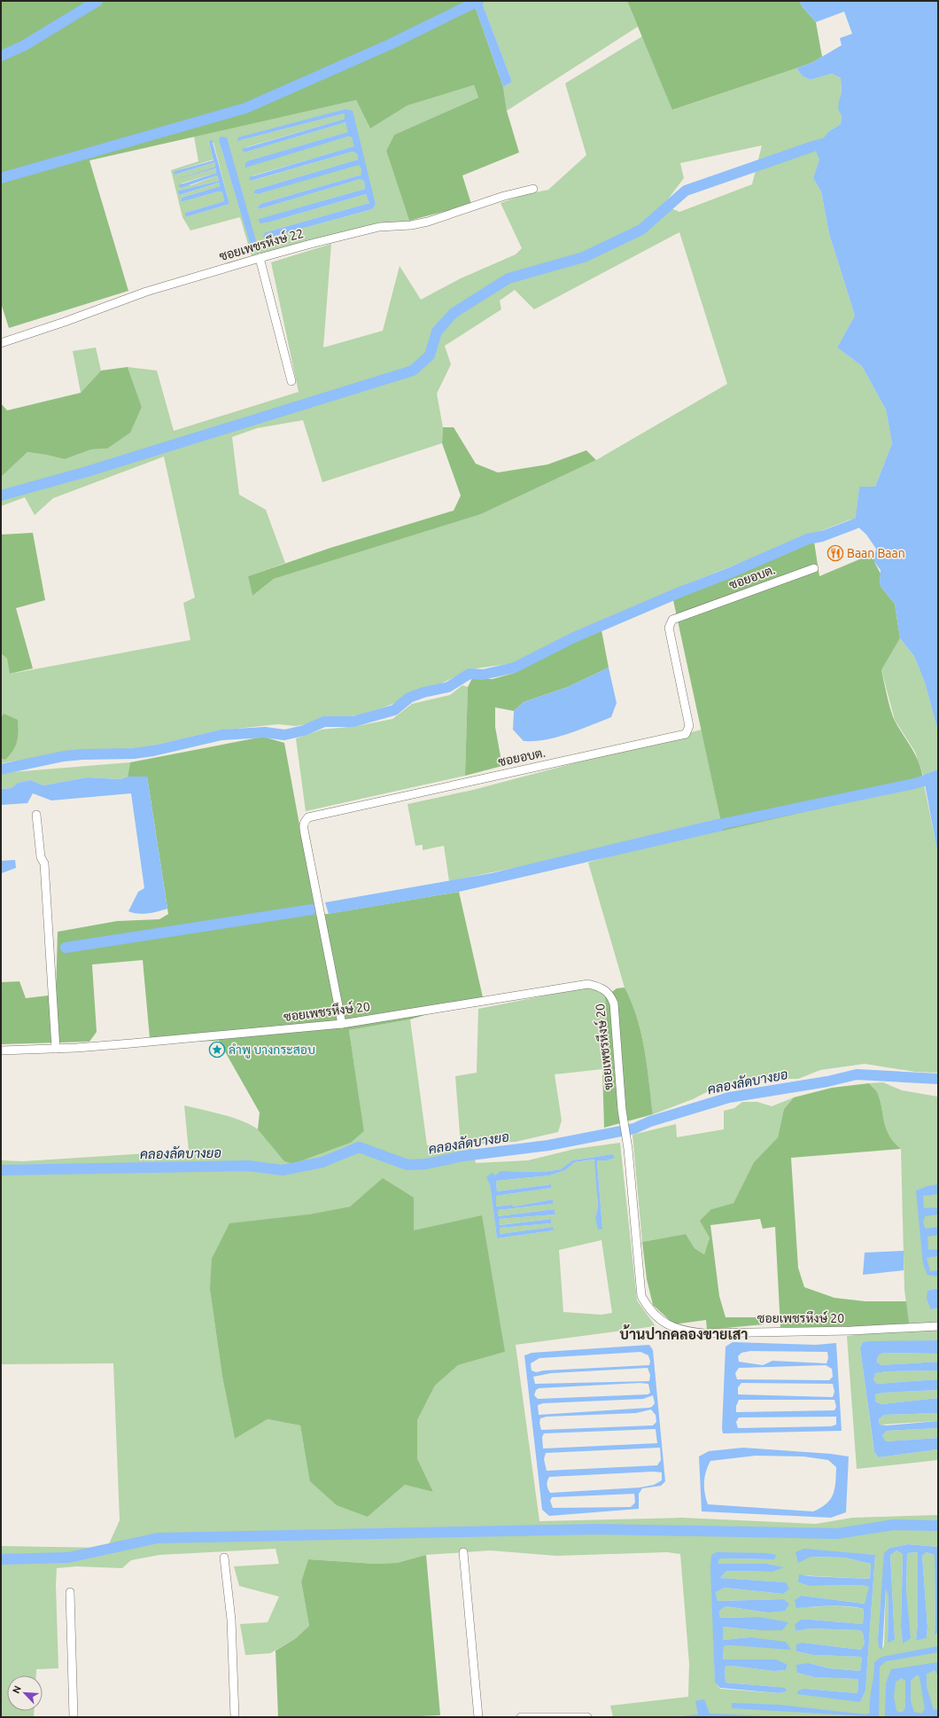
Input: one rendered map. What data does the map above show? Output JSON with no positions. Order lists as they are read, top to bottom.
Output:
{
  "streets": {
    "street": ["ซอยเพชรหึงษ์ 22", "ซอยอบต.", "ซอยเพชรหึงษ์ 20"]
  },
  "crossings": [
    ["ซอยอบต.", "ซอยเพชรหึงษ์ 20"]
  ],
  "districts": ["บ้านปากคลองขายเสา"],
  "water": ["คลองลัดบางยอ"],
  "places": {
    "restaurant": ["Baan Baan"],
    "place": ["ลำพู บางกระสอบ"]
  },
  "north": "top left"
}
